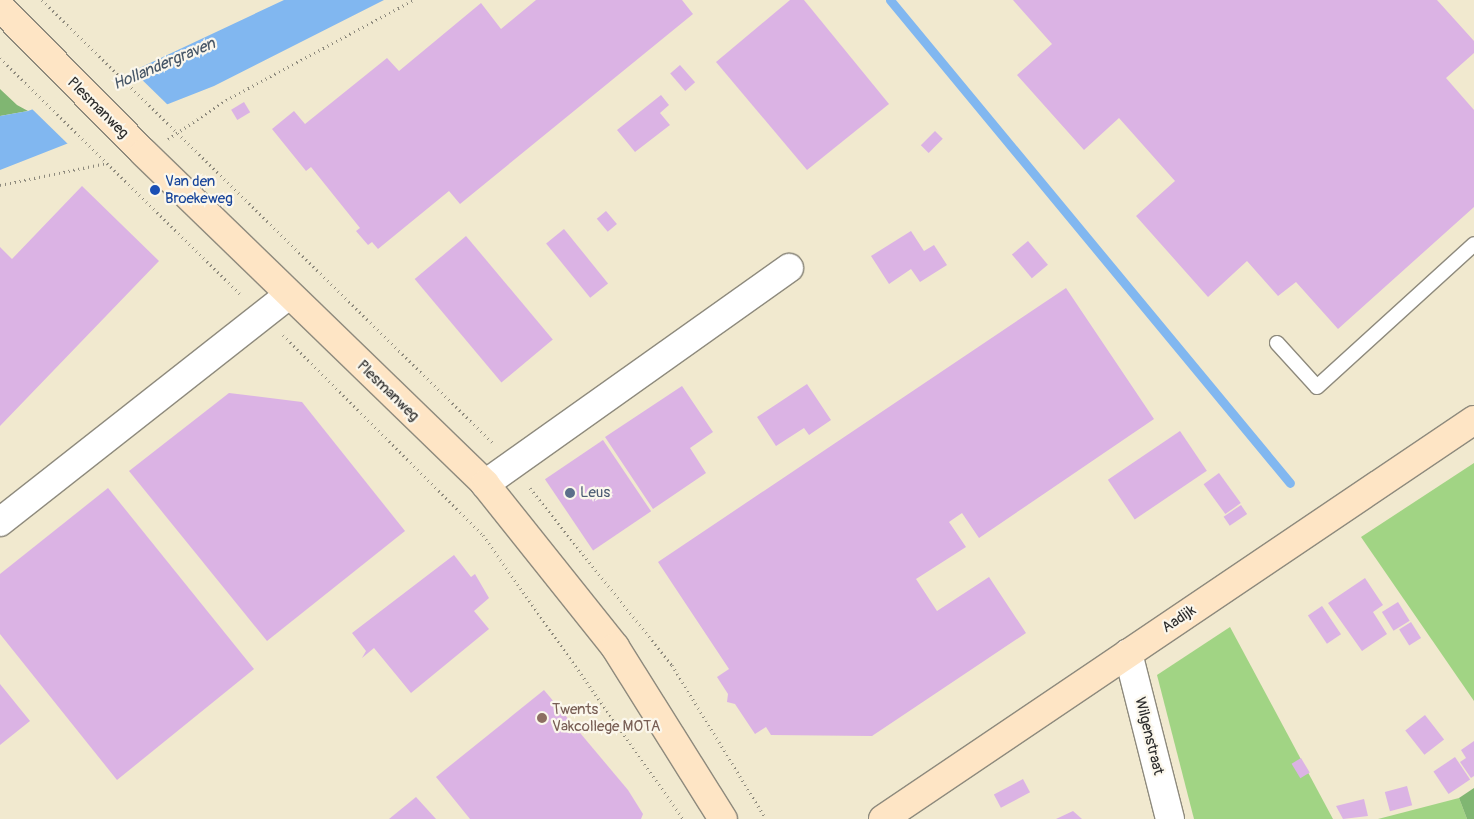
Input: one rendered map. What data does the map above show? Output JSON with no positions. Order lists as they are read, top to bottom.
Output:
{
  "streets": {
    "main road": ["Plesmanweg", "Aadijk"],
    "street": ["Wilgenstraat"]
  },
  "crossings": [
    ["Aadijk", "Wilgenstraat"]
  ],
  "water": ["Hollandergraven"],
  "places": ["Van den Broekeweg", "Leus", "Twents Vakcollege MOTA"]
}
